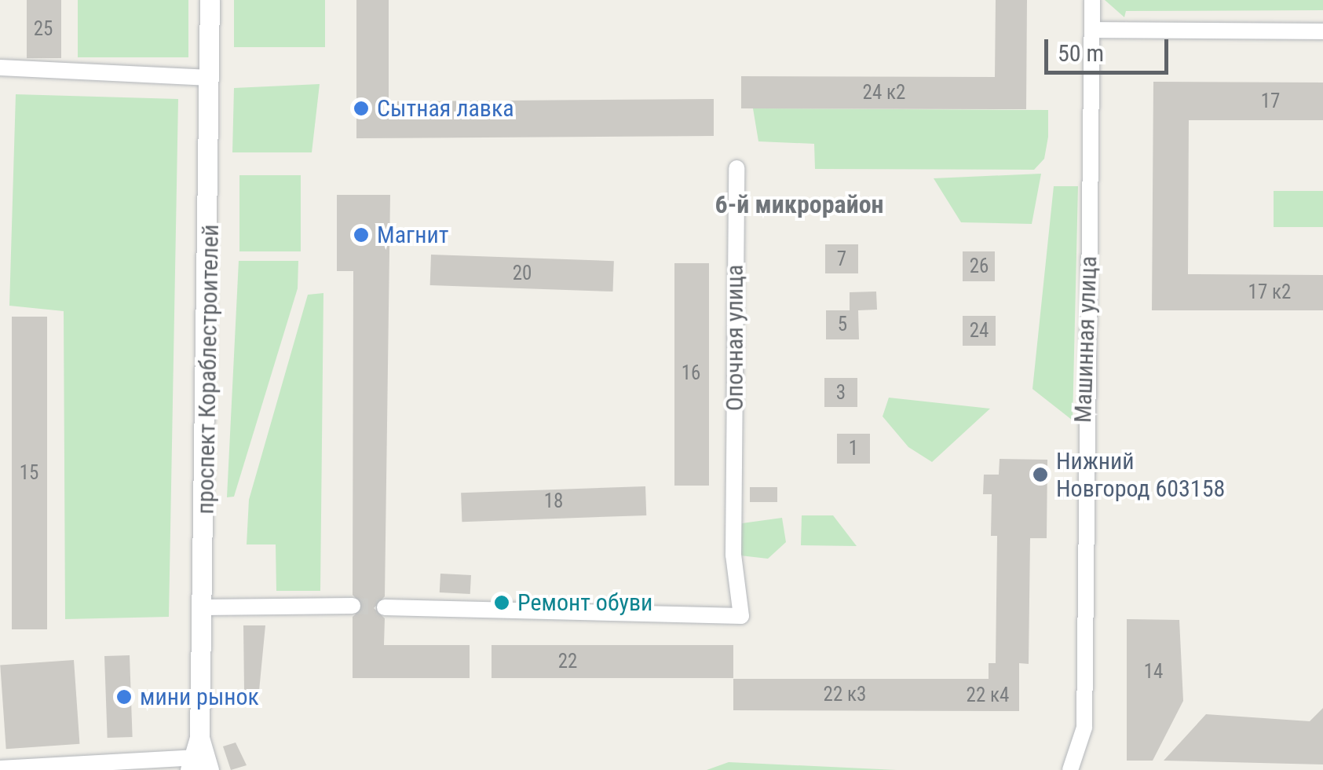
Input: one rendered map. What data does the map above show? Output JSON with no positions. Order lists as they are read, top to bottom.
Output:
{
  "streets": {
    "street": ["Опочная улица", "Машинная улица", "проспект Кораблестроителей"]
  },
  "districts": ["6-й микрорайон"],
  "places": [
    "Сытная лавка",
    "Магнит",
    "Нижний Новгород 603158",
    "Ремонт обуви",
    "мини рынок"
  ],
  "house_numbers": [
    "25",
    "24 к2",
    "17",
    "7",
    "26",
    "20",
    "17 к2",
    "5",
    "24",
    "16",
    "3",
    "1",
    "15",
    "18",
    "22",
    "14",
    "22 к3",
    "22 к4"
  ],
  "scale_bar": "50 m"
}
